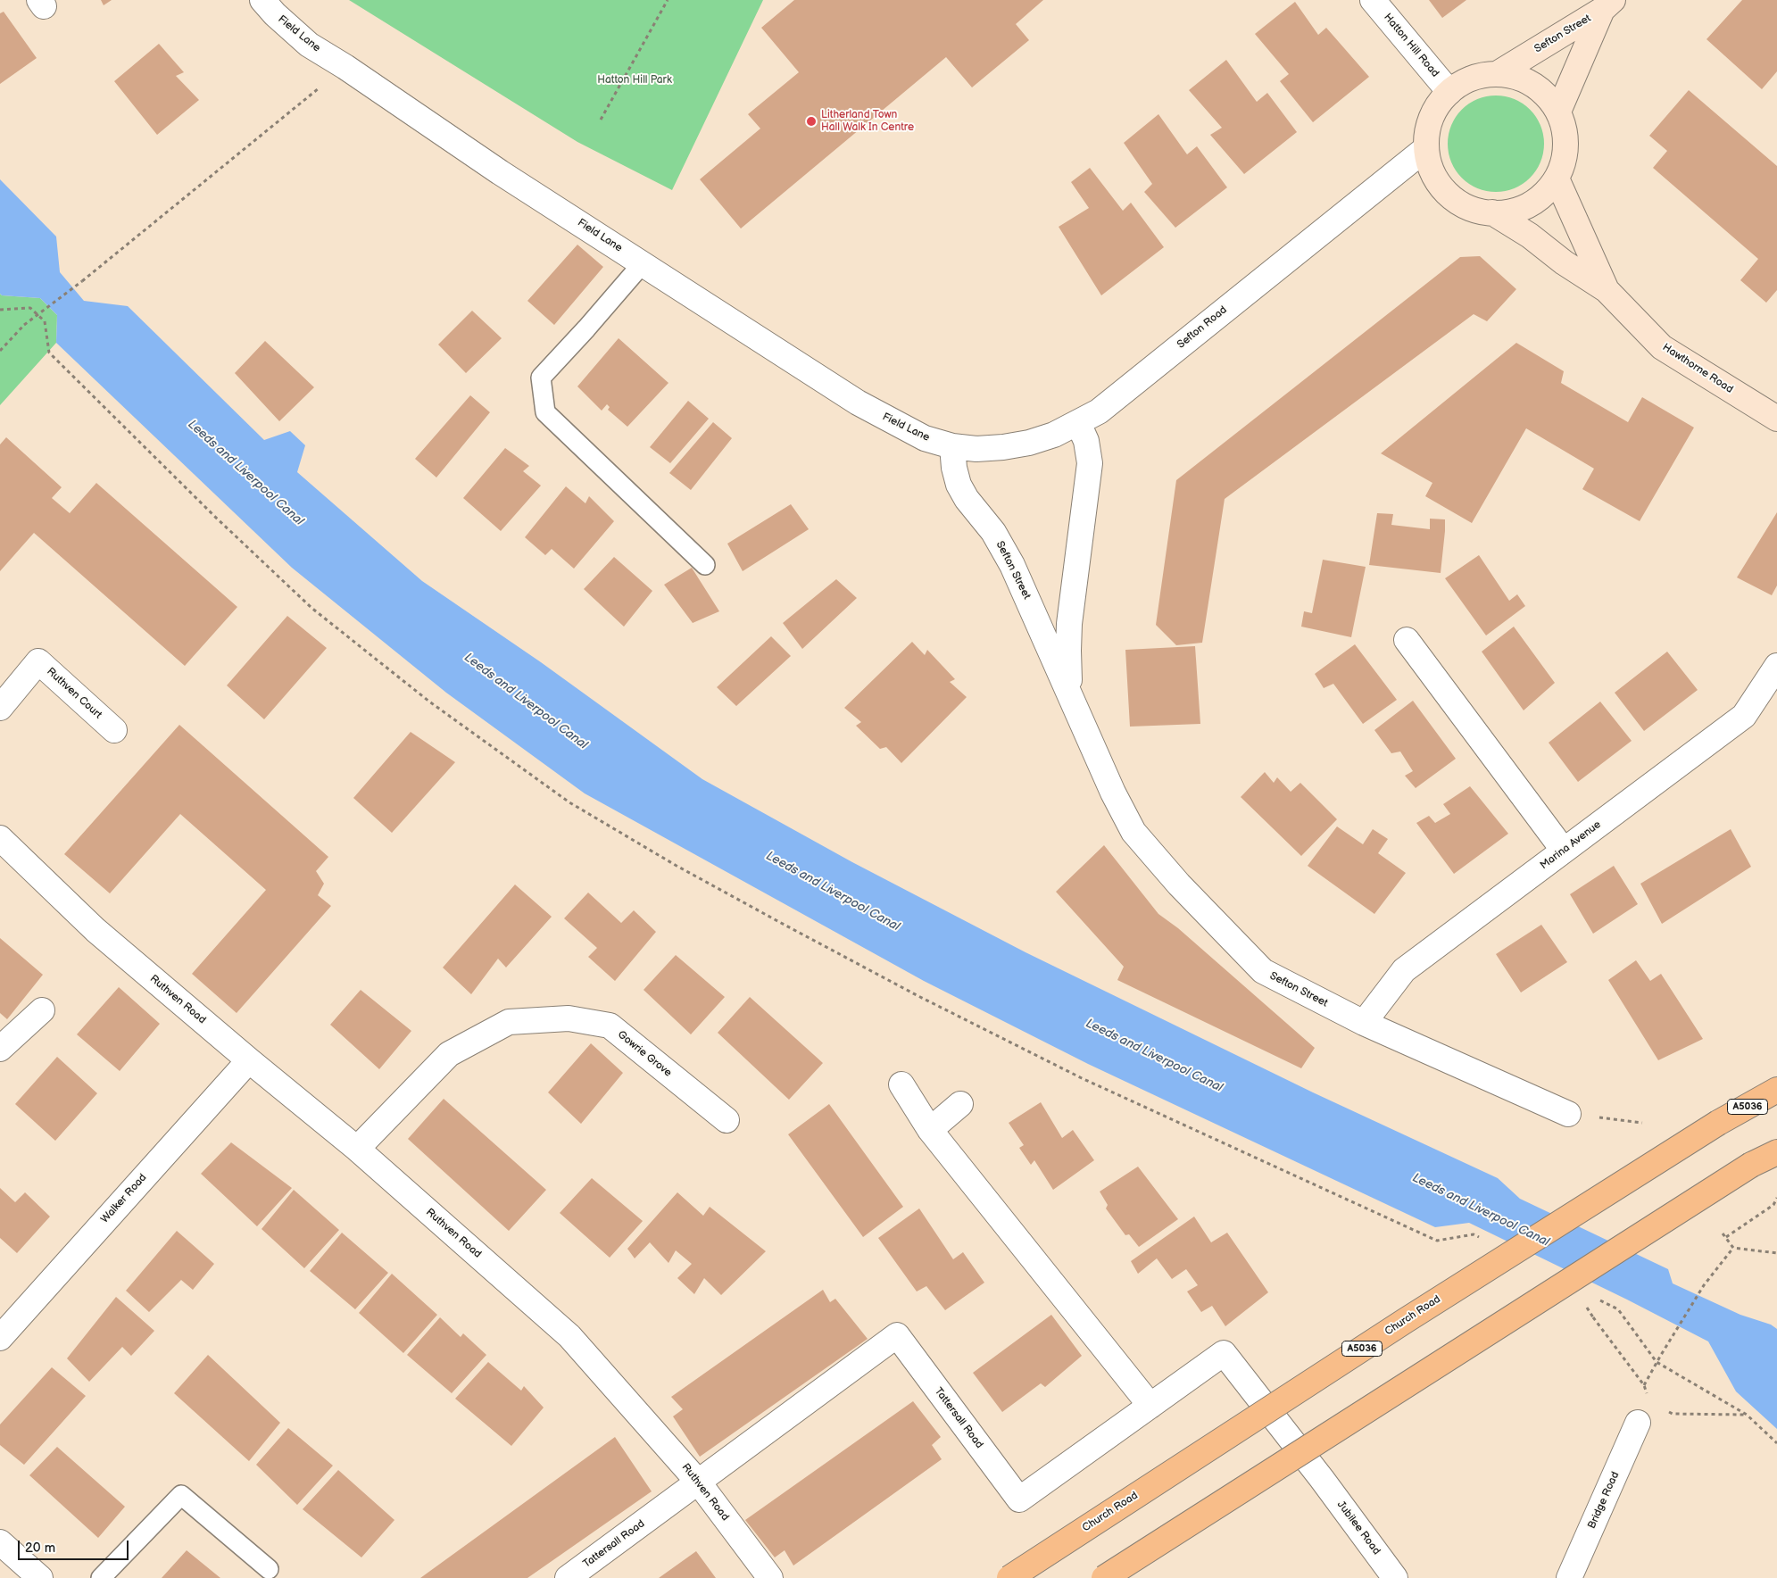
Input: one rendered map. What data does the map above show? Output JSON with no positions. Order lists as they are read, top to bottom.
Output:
{
  "streets": {
    "highway": ["A5036", "Church Road"],
    "main road": ["Sefton Street", "Hawthorne Road"],
    "street": [
      "Field Lane",
      "Hatton Hill Road",
      "Sefton Road",
      "Ruthven Court",
      "Marina Avenue",
      "Ruthven Road",
      "Gowrie Grove",
      "Walker Road",
      "Tattersall Road",
      "Bridge Road",
      "Jubilee Road"
    ]
  },
  "crossings": [
    ["Field Lane", "Sefton Street"],
    ["Field Lane", "Sefton Road"],
    ["Sefton Street", "Hatton Hill Road"],
    ["Sefton Street", "Sefton Road"],
    ["Sefton Street", "Hawthorne Road"],
    ["Sefton Street", "Marina Avenue"],
    ["Hatton Hill Road", "Sefton Road"],
    ["Hatton Hill Road", "Hawthorne Road"],
    ["Sefton Road", "Hawthorne Road"],
    ["Ruthven Road", "Gowrie Grove"],
    ["Ruthven Road", "Walker Road"],
    ["Ruthven Road", "Tattersall Road"],
    ["Tattersall Road", "Jubilee Road"]
  ],
  "water": ["Leeds and Liverpool Canal"],
  "parks": ["Hatton Hill Park"],
  "places": ["Litherland Town Hall Walk In Centre"],
  "scale_bar": "20 m"
}
